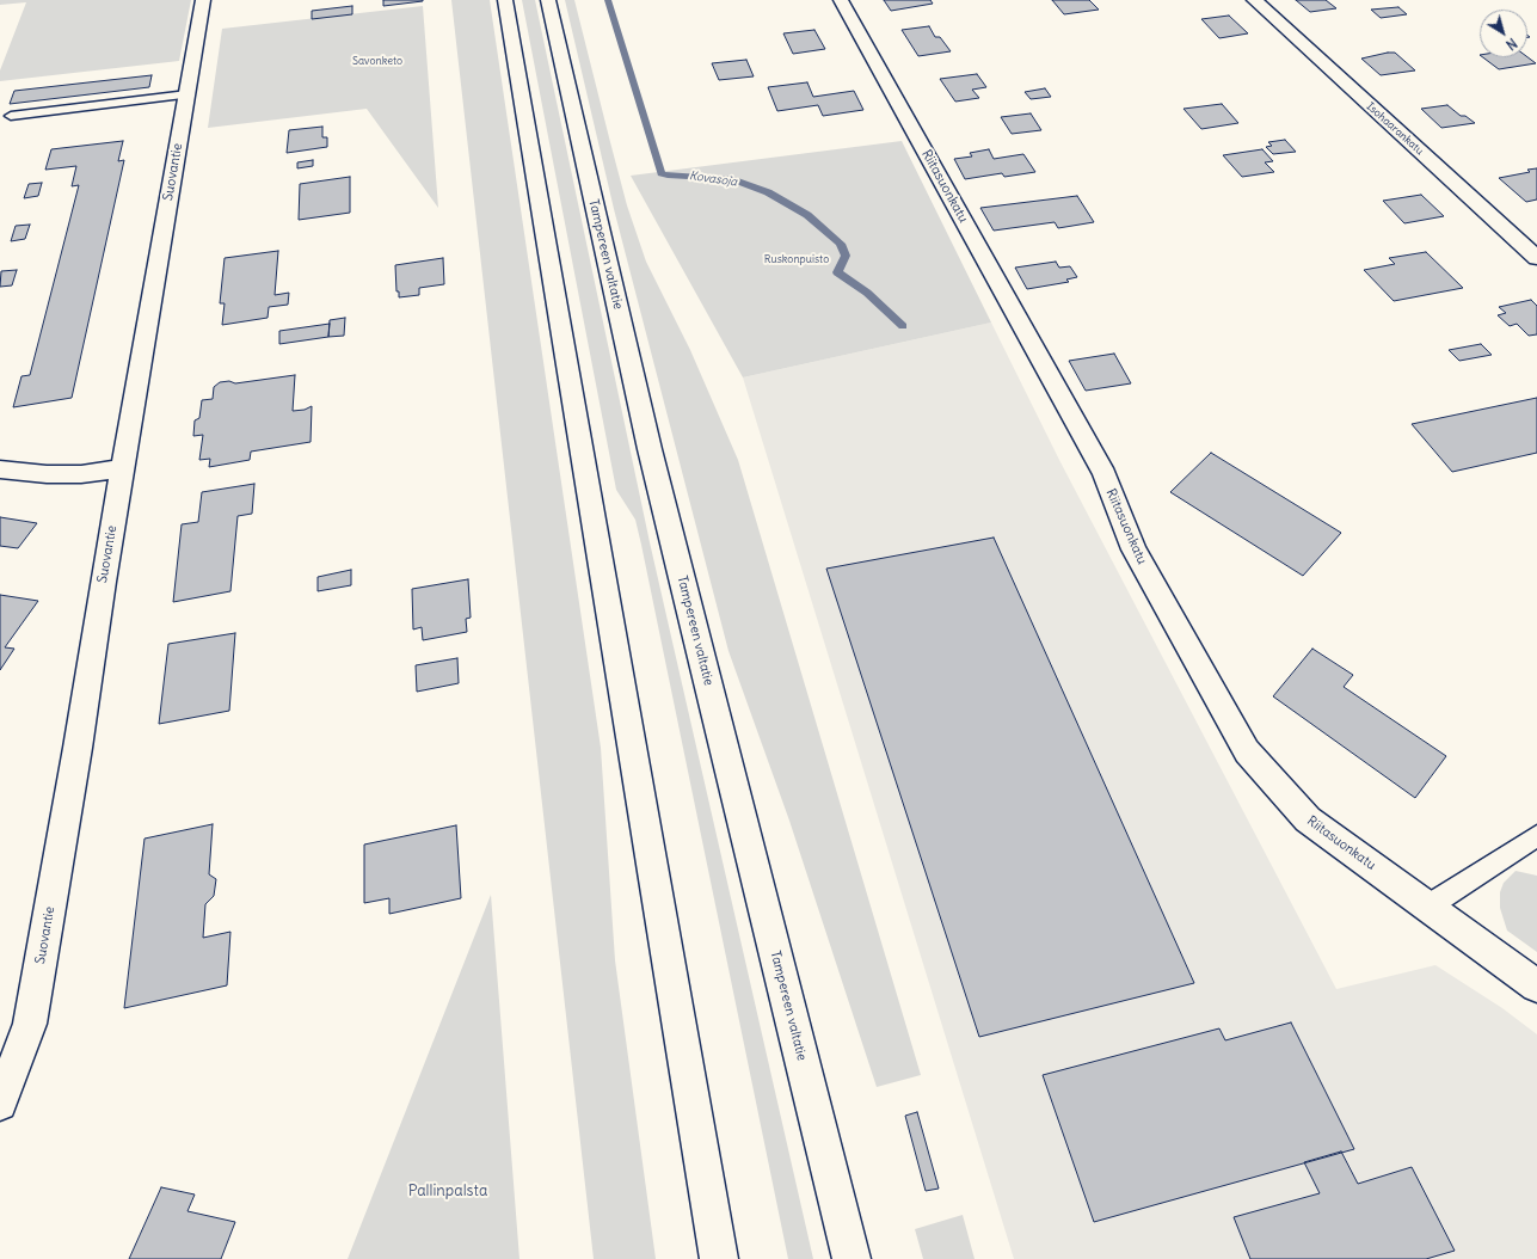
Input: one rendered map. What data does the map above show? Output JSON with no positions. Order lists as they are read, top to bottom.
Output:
{
  "streets": {
    "main road": [
      "Isohaarankatu",
      "Suovantie",
      "Riitasuonkatu",
      "Tampereen valtatie"
    ]
  },
  "water": ["Kovasoja"],
  "parks": ["Savonketo", "Ruskonpuisto", "Pallinpalsta"],
  "north": "bottom right"
}
